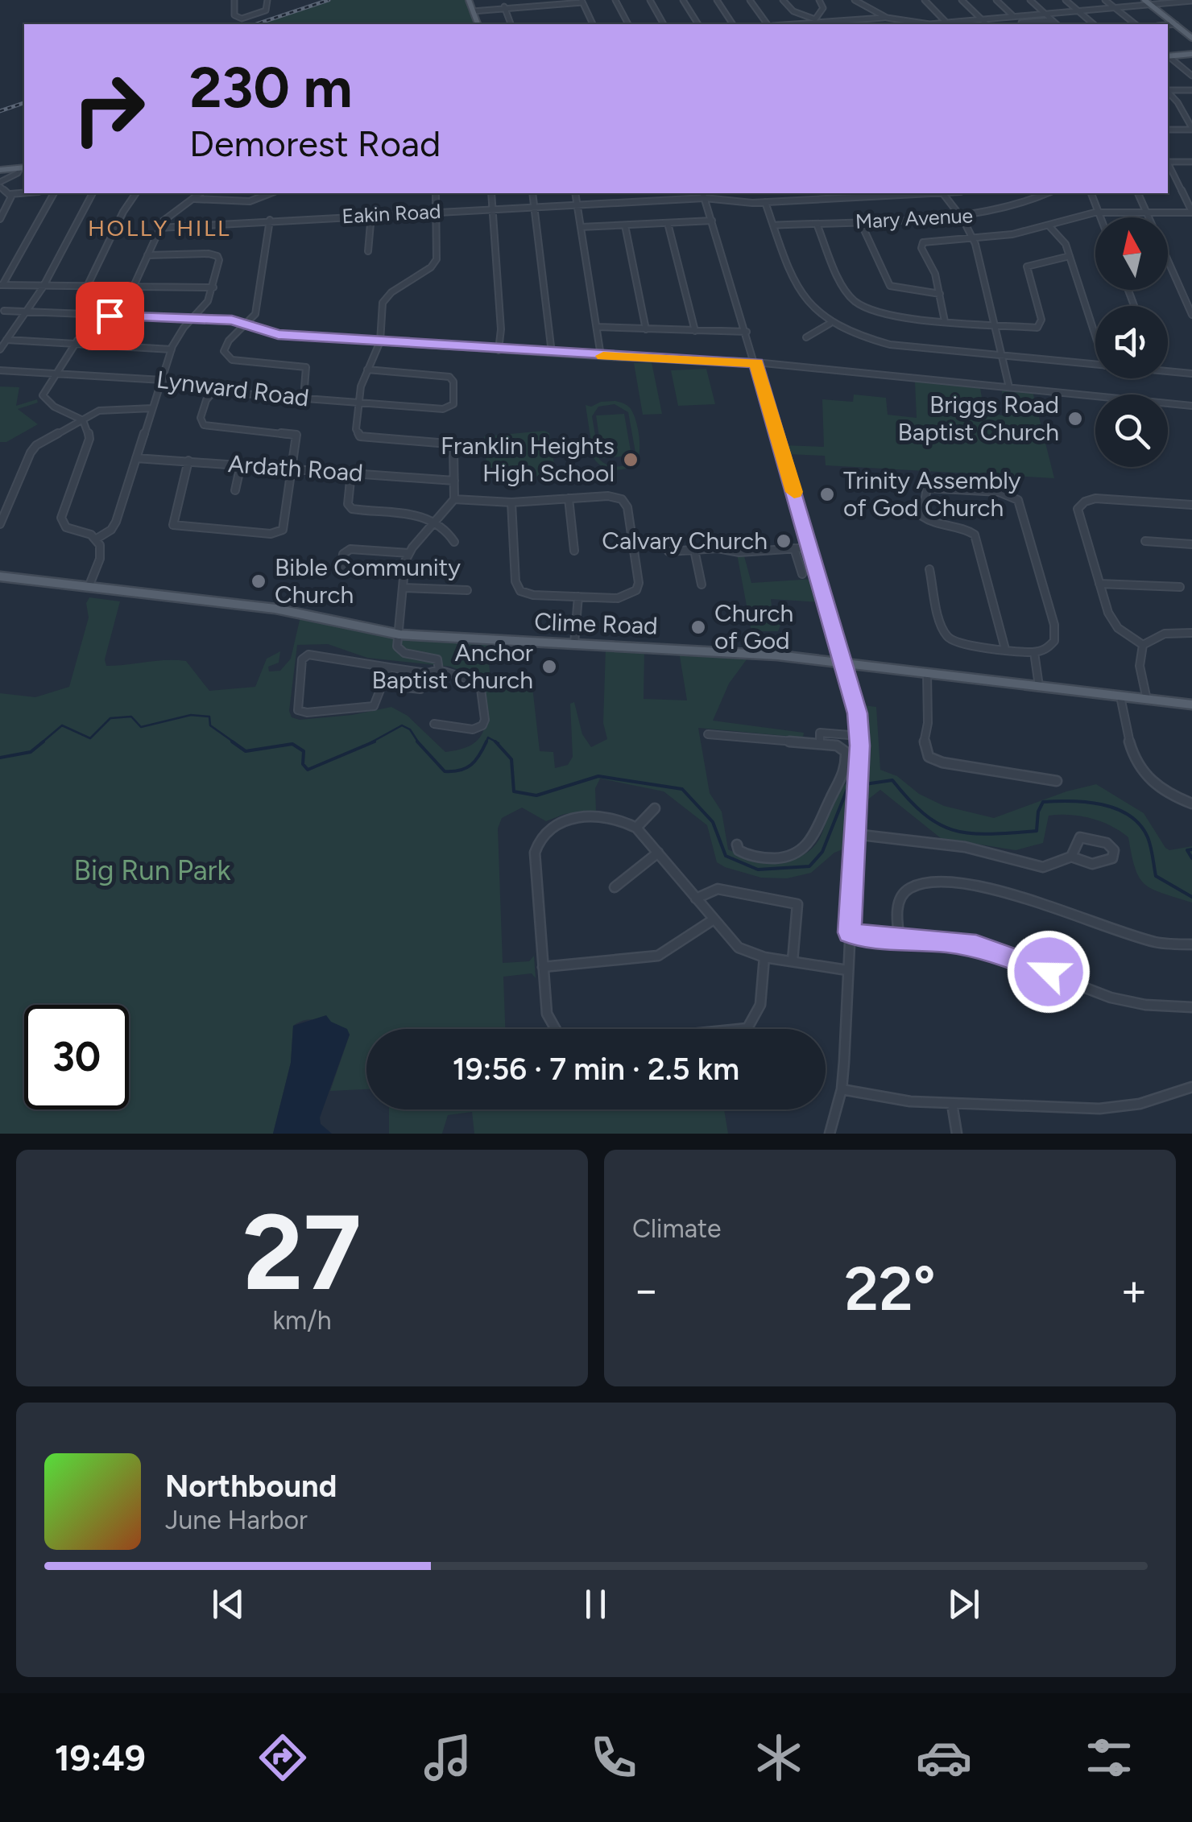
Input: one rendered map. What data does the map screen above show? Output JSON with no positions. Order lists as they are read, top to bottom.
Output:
{
  "streets": {
    "main road": ["Clime Road"],
    "street": [
      "Eakin Road",
      "Mary Avenue",
      "Lynward Road",
      "Ardath Road"
    ]
  },
  "districts": ["HOLLY HILL"],
  "parks": ["Big Run Park"],
  "places": [
    "Briggs Road Baptist Church",
    "Franklin Heights High School",
    "Trinity Assembly of God Church",
    "Calvary Church",
    "Bible Community Church",
    "Church of God",
    "Anchor Baptist Church"
  ],
  "north": "top",
  "page": {
    "turn": ["230 m", "Demorest Road"],
    "limit": "30",
    "trip": "19:56 · 7 min · 2.5 km",
    "tile": [
      ["27", "km/h"],
      "Climate"
    ],
    "heat": ["−", "22°", "+"],
    "song": ["Northbound", "June Harbor"],
    "tabs": "19:49"
  }
}
